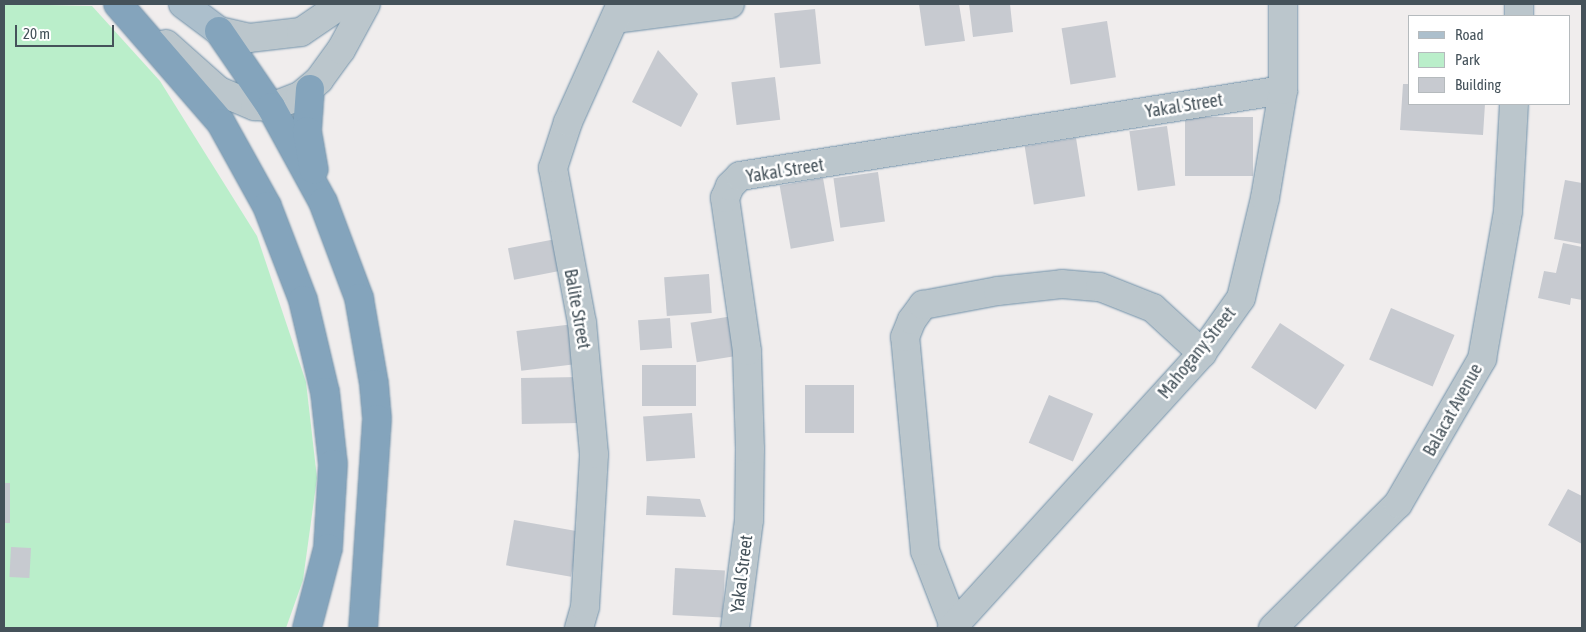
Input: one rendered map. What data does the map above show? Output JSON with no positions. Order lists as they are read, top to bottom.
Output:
{
  "streets": {
    "street": [
      "Yakal Street",
      "Balite Street",
      "Mahogany Street",
      "Balacat Avenue"
    ]
  },
  "crossings": [
    ["Yakal Street", "Mahogany Street"]
  ],
  "legend": ["Road", "Park", "Building"],
  "scale_bar": "20 m"
}
